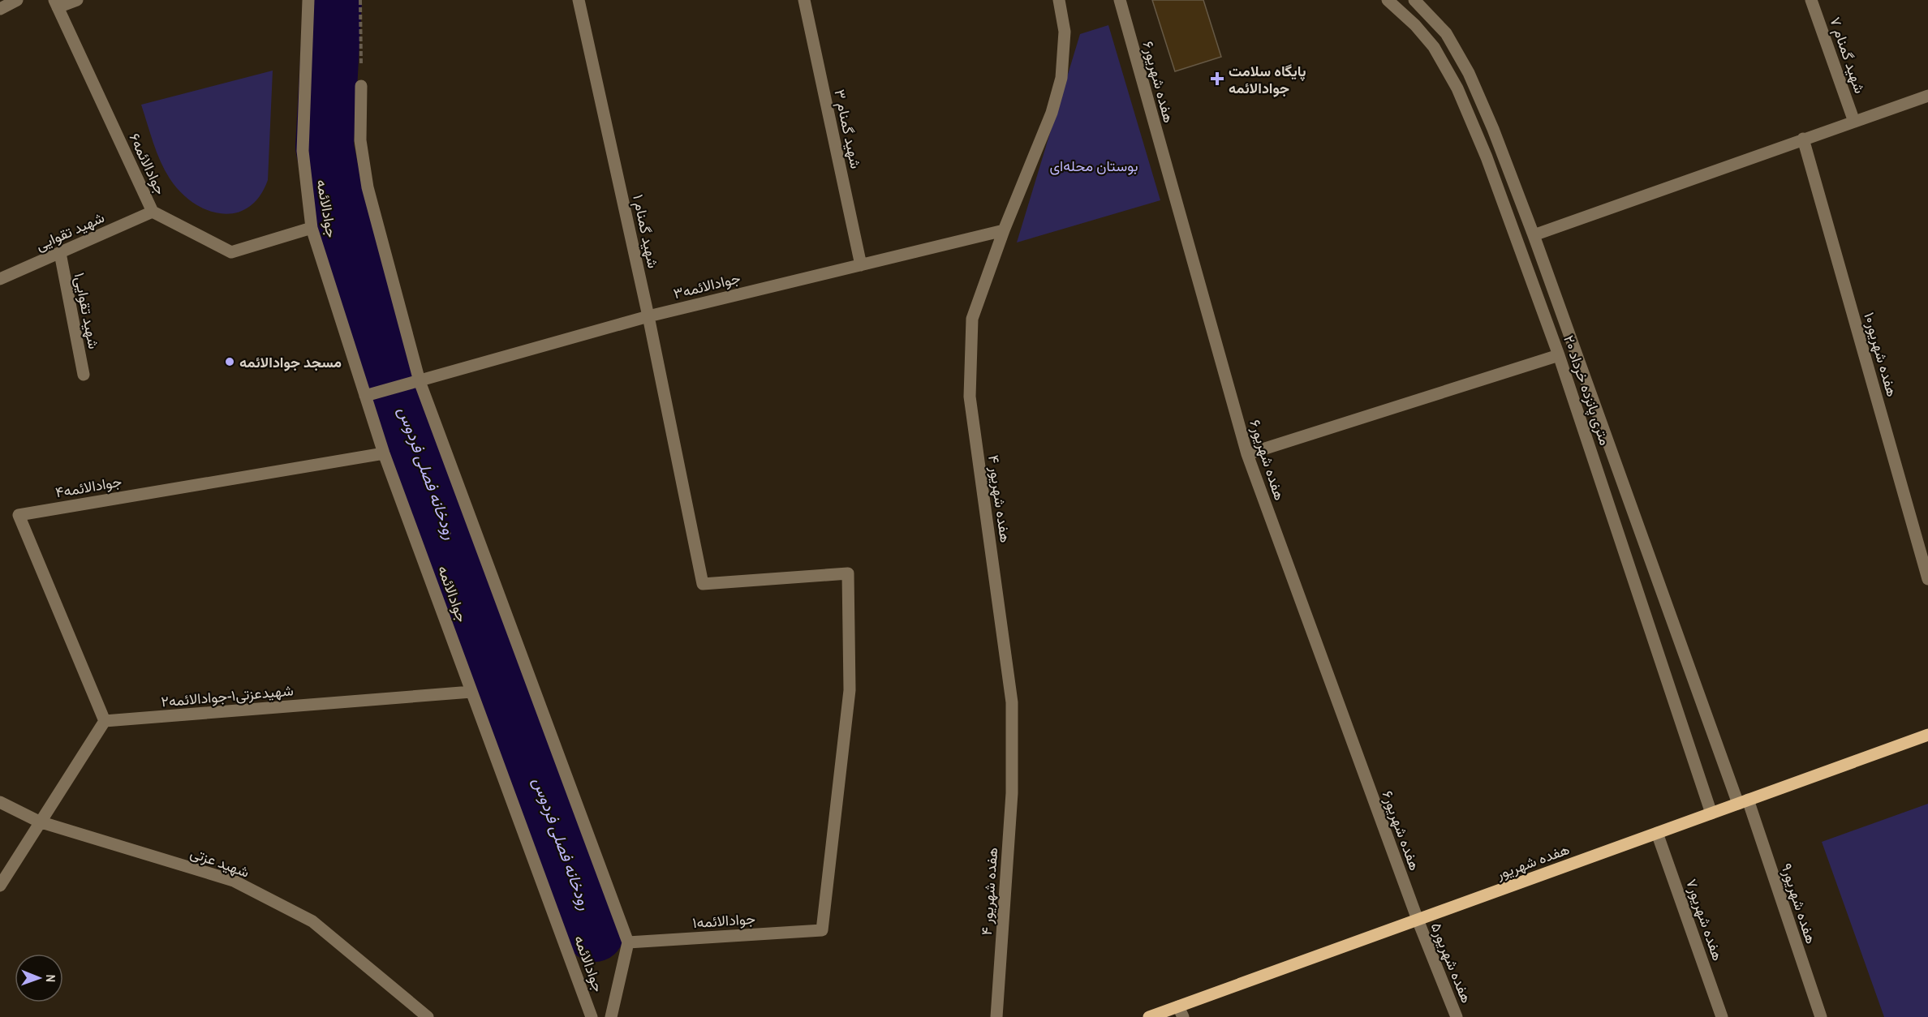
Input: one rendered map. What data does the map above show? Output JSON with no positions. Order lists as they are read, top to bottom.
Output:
{
  "streets": {
    "main road": ["هفده شهریور"],
    "street": [
      "شهید گمنام ۷",
      "هفده شهریور۶",
      "شهید گمنام ۳",
      "جوادالائمه۶",
      "جوادالائمه",
      "شهید تقوایی",
      "شهید گمنام ۱",
      "جوادالائمه۳",
      "شهید تقوایی۱",
      "هفده شهریور۱۰",
      "۲۰ متری پانزده خرداد",
      "جوادالائمه۴",
      "هفده شهریور ۴",
      "شهیدعزتی۱-جوادالائمه۲",
      "شهید عزتی",
      "هفده شهریور۹",
      "هفده شهریور۷",
      "جوادالائمه۱",
      "هفده شهریور۵"
    ]
  },
  "crossings": [
    ["هفده شهریور۶", "هفده شهریور"],
    ["هفده شهریور۶", "هفده شهریور۵"],
    ["شهید گمنام ۳", "جوادالائمه۳"],
    ["جوادالائمه۶", "جوادالائمه"],
    ["جوادالائمه۶", "شهید تقوایی"],
    ["جوادالائمه", "جوادالائمه۳"],
    ["جوادالائمه", "جوادالائمه۴"],
    ["جوادالائمه", "شهیدعزتی۱-جوادالائمه۲"],
    ["جوادالائمه", "جوادالائمه۱"],
    ["شهید تقوایی", "شهید تقوایی۱"],
    ["شهید گمنام ۱", "جوادالائمه۳"],
    ["شهید گمنام ۱", "جوادالائمه۱"],
    ["جوادالائمه۳", "هفده شهریور ۴"],
    ["۲۰ متری پانزده خرداد", "هفده شهریور"],
    ["۲۰ متری پانزده خرداد", "هفده شهریور۹"],
    ["جوادالائمه۴", "شهیدعزتی۱-جوادالائمه۲"],
    ["هفده شهریور", "هفده شهریور۹"],
    ["هفده شهریور", "هفده شهریور۷"],
    ["هفده شهریور", "هفده شهریور۵"]
  ],
  "water": ["رودخانه فصلی فردوس"],
  "parks": ["بوستان محله‌ای"],
  "places": {
    "health": ["پایگاه سلامت جوادالائمه"],
    "other": ["مسجد جوادالائمه"]
  },
  "north": "right"
}
